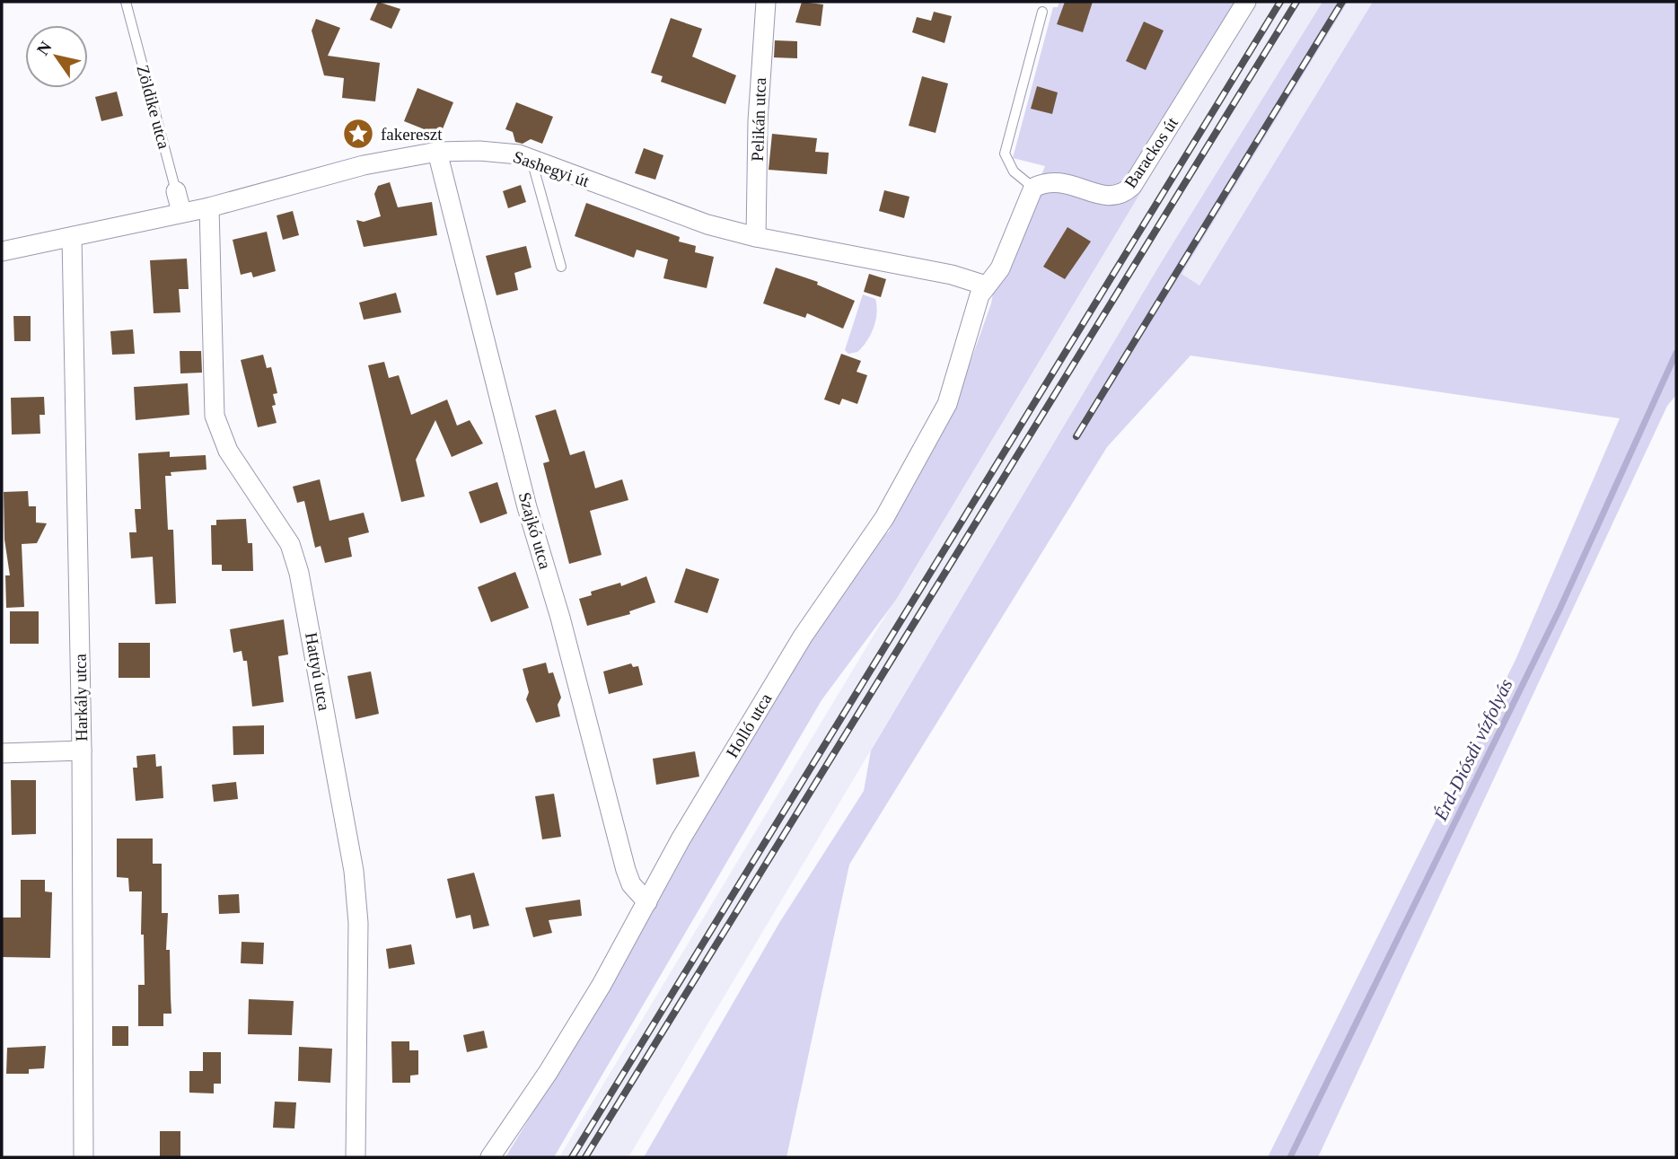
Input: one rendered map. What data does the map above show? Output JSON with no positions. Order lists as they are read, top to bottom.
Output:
{
  "streets": {
    "street": [
      "Zöldike utca",
      "Pelikán utca",
      "Barackos út",
      "Sashegyi út",
      "Szajkó utca",
      "Hattyú utca",
      "Harkály utca",
      "Holló utca"
    ]
  },
  "crossings": [
    ["Zöldike utca", "Sashegyi út"],
    ["Pelikán utca", "Sashegyi út"],
    ["Sashegyi út", "Szajkó utca"],
    ["Sashegyi út", "Hattyú utca"],
    ["Sashegyi út", "Harkály utca"],
    ["Sashegyi út", "Holló utca"],
    ["Szajkó utca", "Holló utca"]
  ],
  "water": ["Érd-Diósdi vízfolyás"],
  "places": {
    "place": ["fakereszt"]
  },
  "north": "top left"
}
